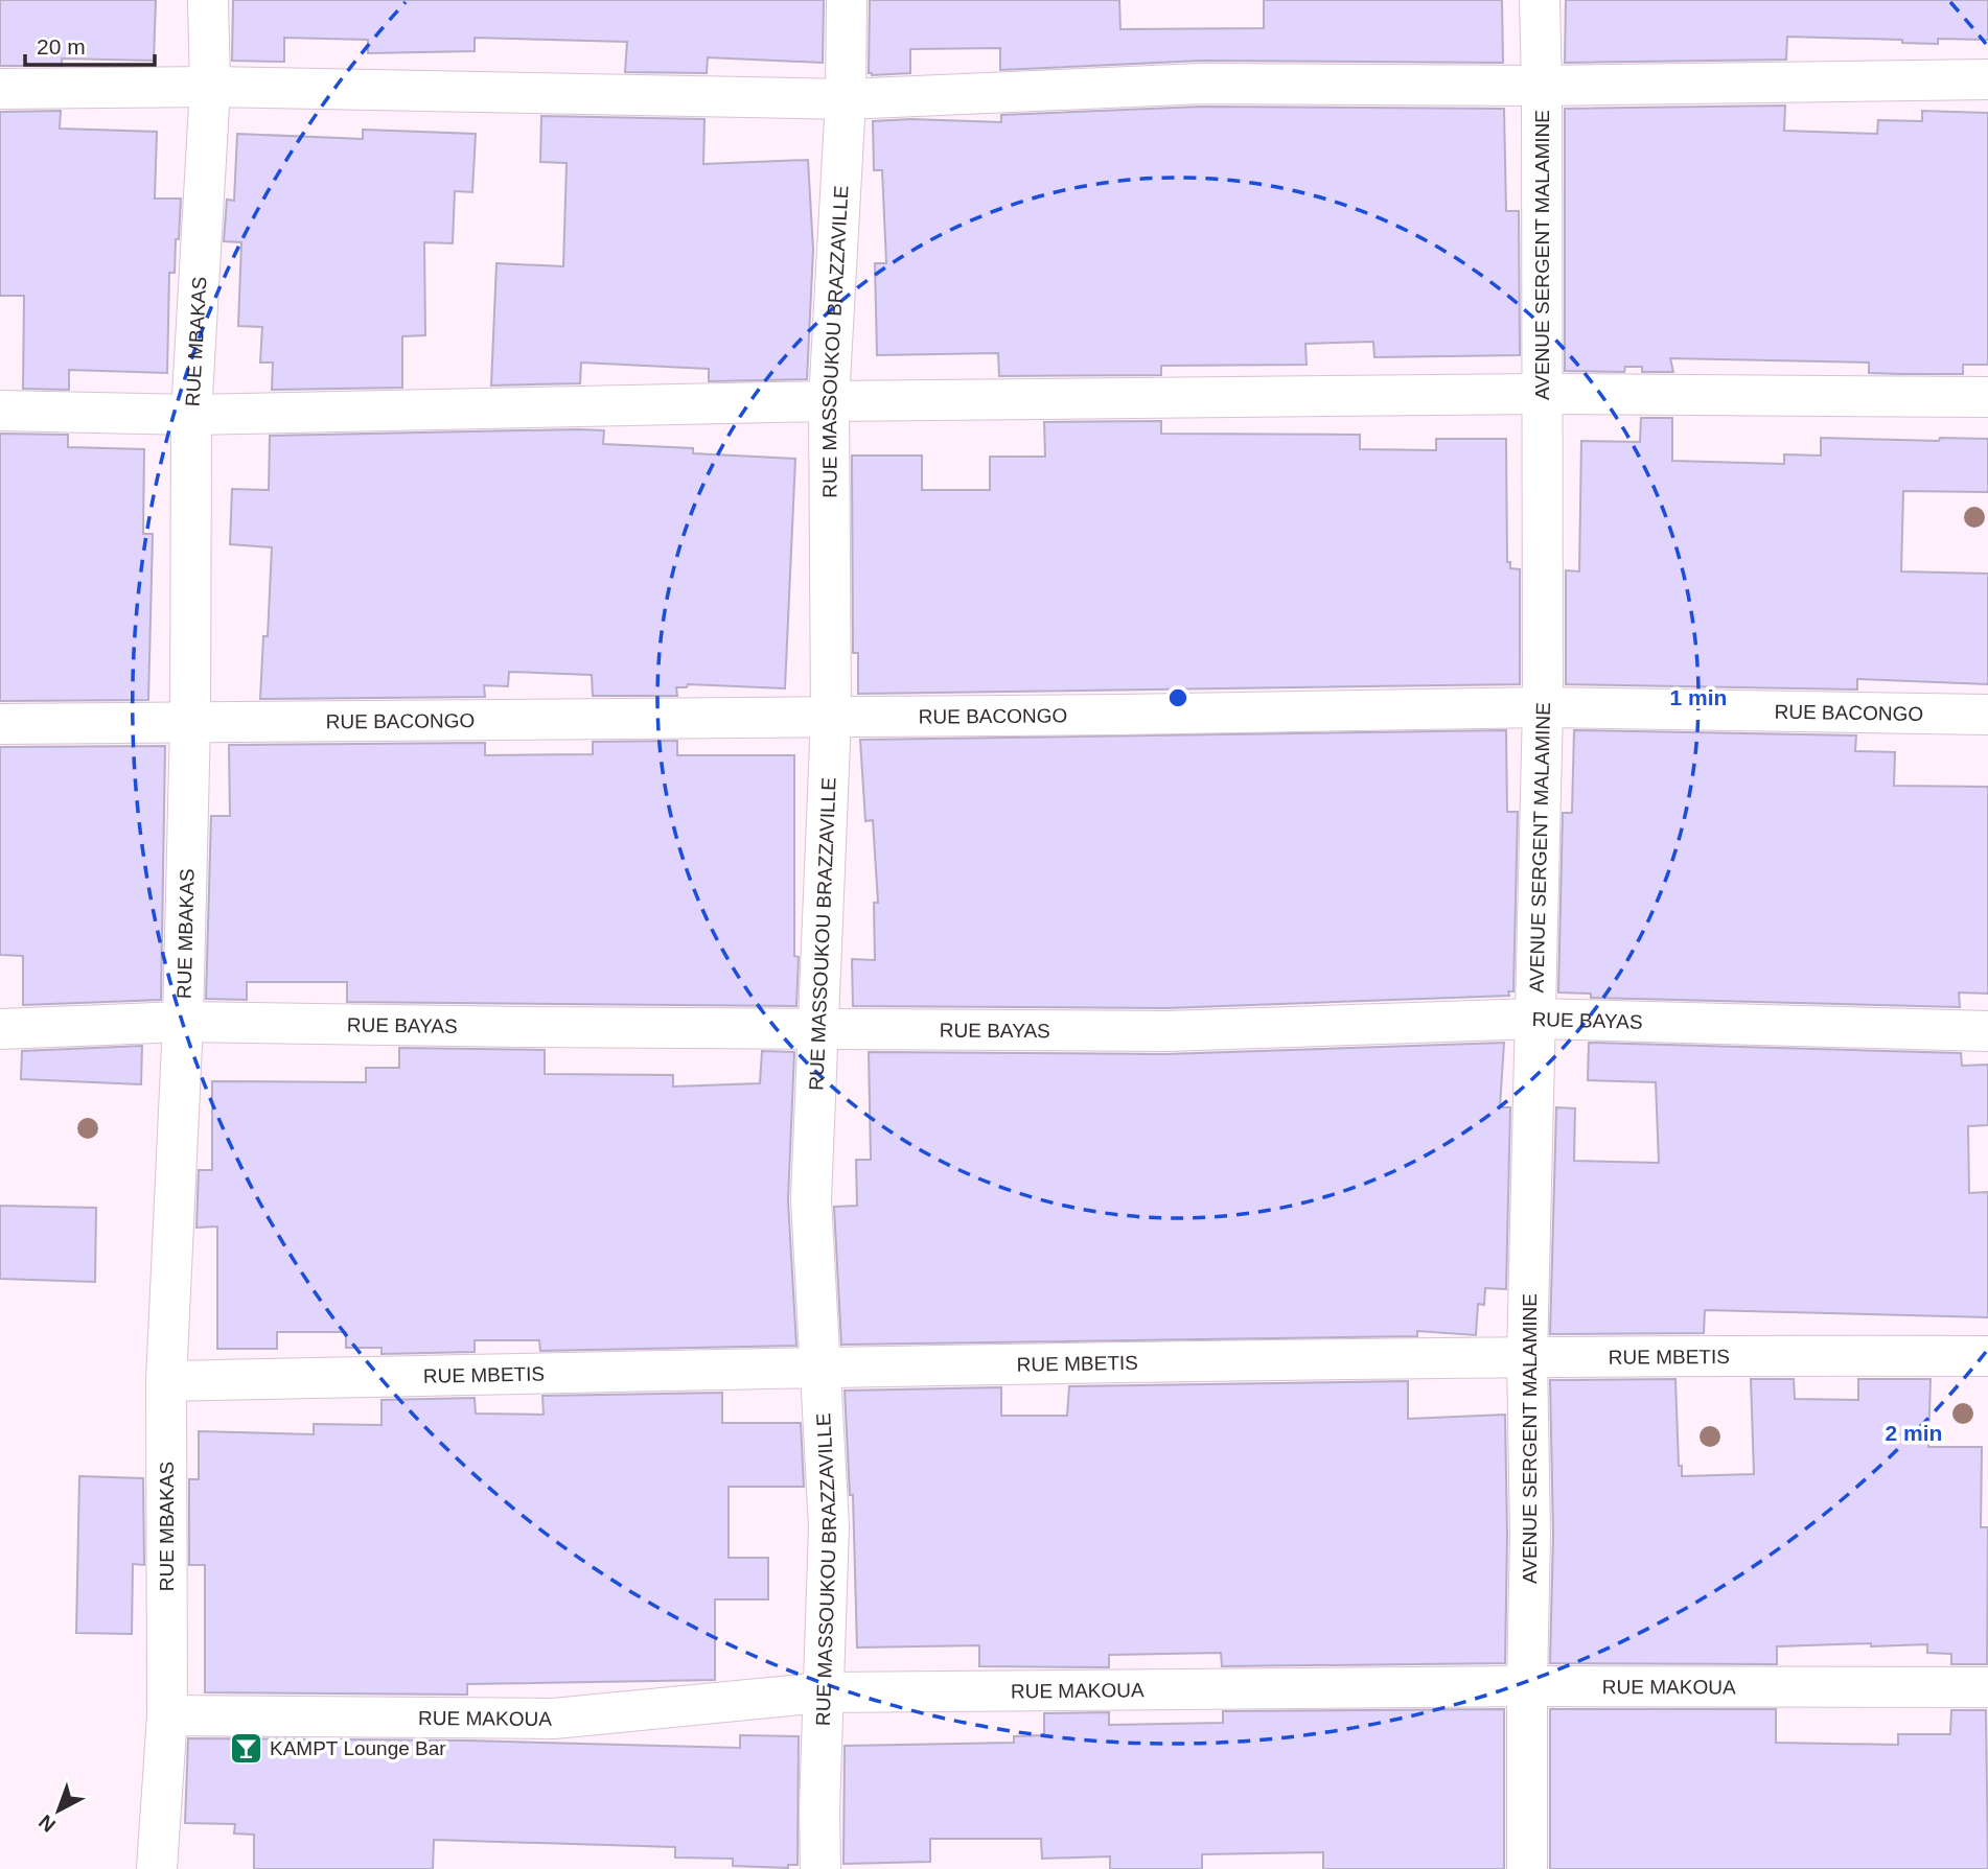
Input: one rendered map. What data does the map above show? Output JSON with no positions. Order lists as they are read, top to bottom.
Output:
{
  "streets": {
    "street": [
      "AVENUE SERGENT MALAMINE",
      "RUE MBAKAS",
      "RUE MASSOUKOU BRAZZAVILLE",
      "RUE BACONGO",
      "RUE BAYAS",
      "RUE MBETIS",
      "RUE MAKOUA"
    ]
  },
  "crossings": [
    ["AVENUE SERGENT MALAMINE", "RUE BACONGO"],
    ["AVENUE SERGENT MALAMINE", "RUE BAYAS"],
    ["AVENUE SERGENT MALAMINE", "RUE MBETIS"],
    ["AVENUE SERGENT MALAMINE", "RUE MAKOUA"],
    ["RUE MBAKAS", "RUE BACONGO"],
    ["RUE MBAKAS", "RUE BAYAS"],
    ["RUE MBAKAS", "RUE MBETIS"],
    ["RUE MBAKAS", "RUE MAKOUA"],
    ["RUE MASSOUKOU BRAZZAVILLE", "RUE BACONGO"],
    ["RUE MASSOUKOU BRAZZAVILLE", "RUE BAYAS"],
    ["RUE MASSOUKOU BRAZZAVILLE", "RUE MBETIS"],
    ["RUE MASSOUKOU BRAZZAVILLE", "RUE MAKOUA"]
  ],
  "places": {
    "bar": ["KAMPT Lounge Bar"]
  },
  "scale_bar": "20 m",
  "north": "bottom left",
  "rings": ["1 min", "2 min"]
}
